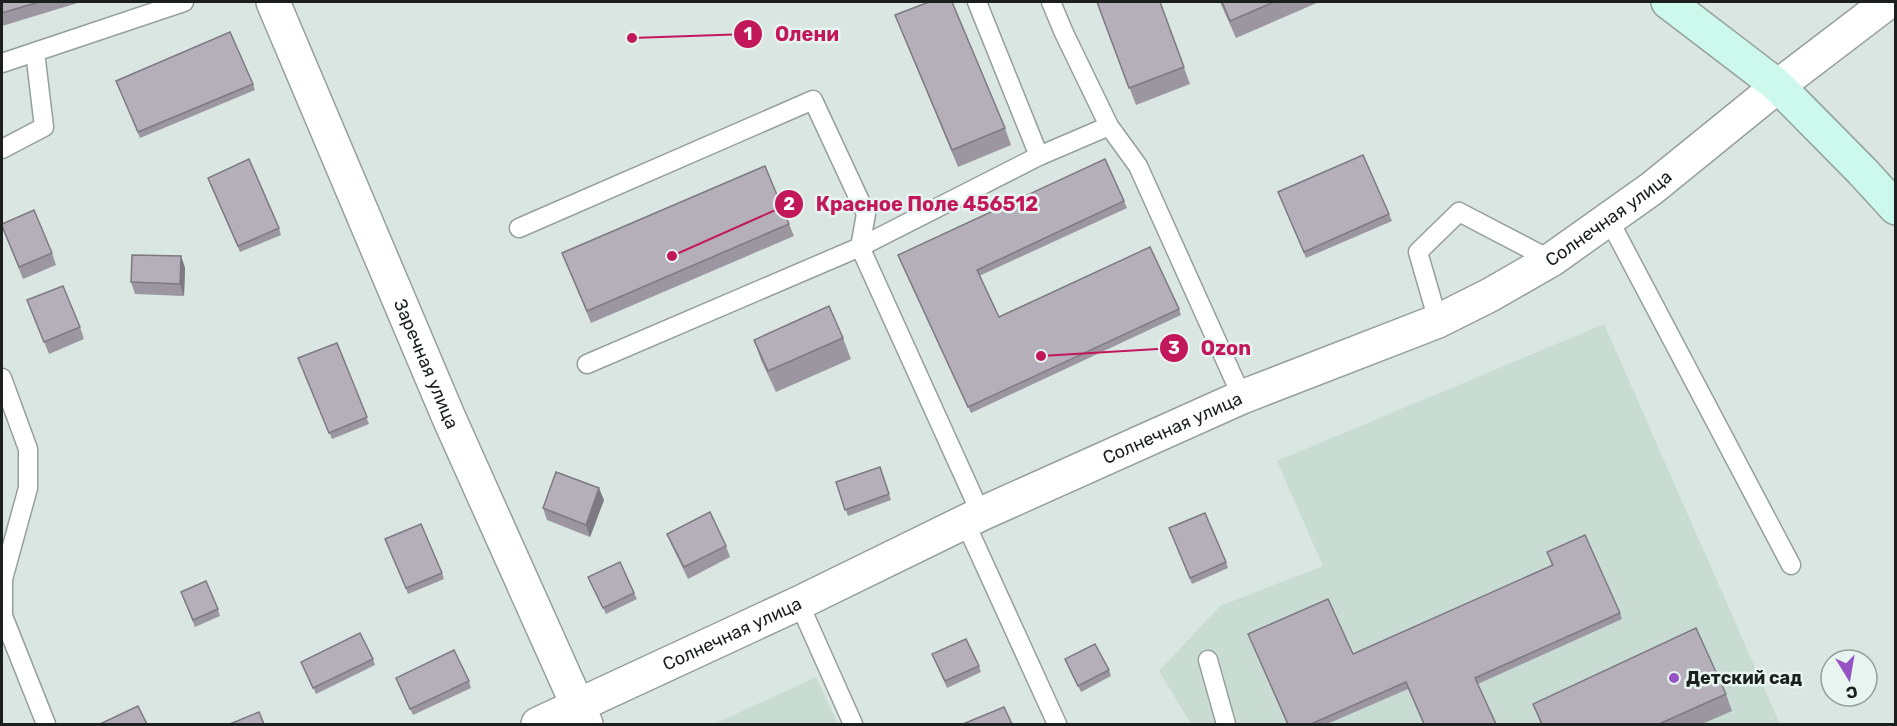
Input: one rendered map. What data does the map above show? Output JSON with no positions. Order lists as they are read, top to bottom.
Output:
{
  "streets": {
    "street": ["Солнечная улица", "Заречная улица"]
  },
  "crossings": [
    ["Солнечная улица", "Заречная улица"]
  ],
  "places": [
    "Олени",
    "Красное Поле 456512",
    "Ozon",
    "Детский сад"
  ],
  "north": "bottom"
}
